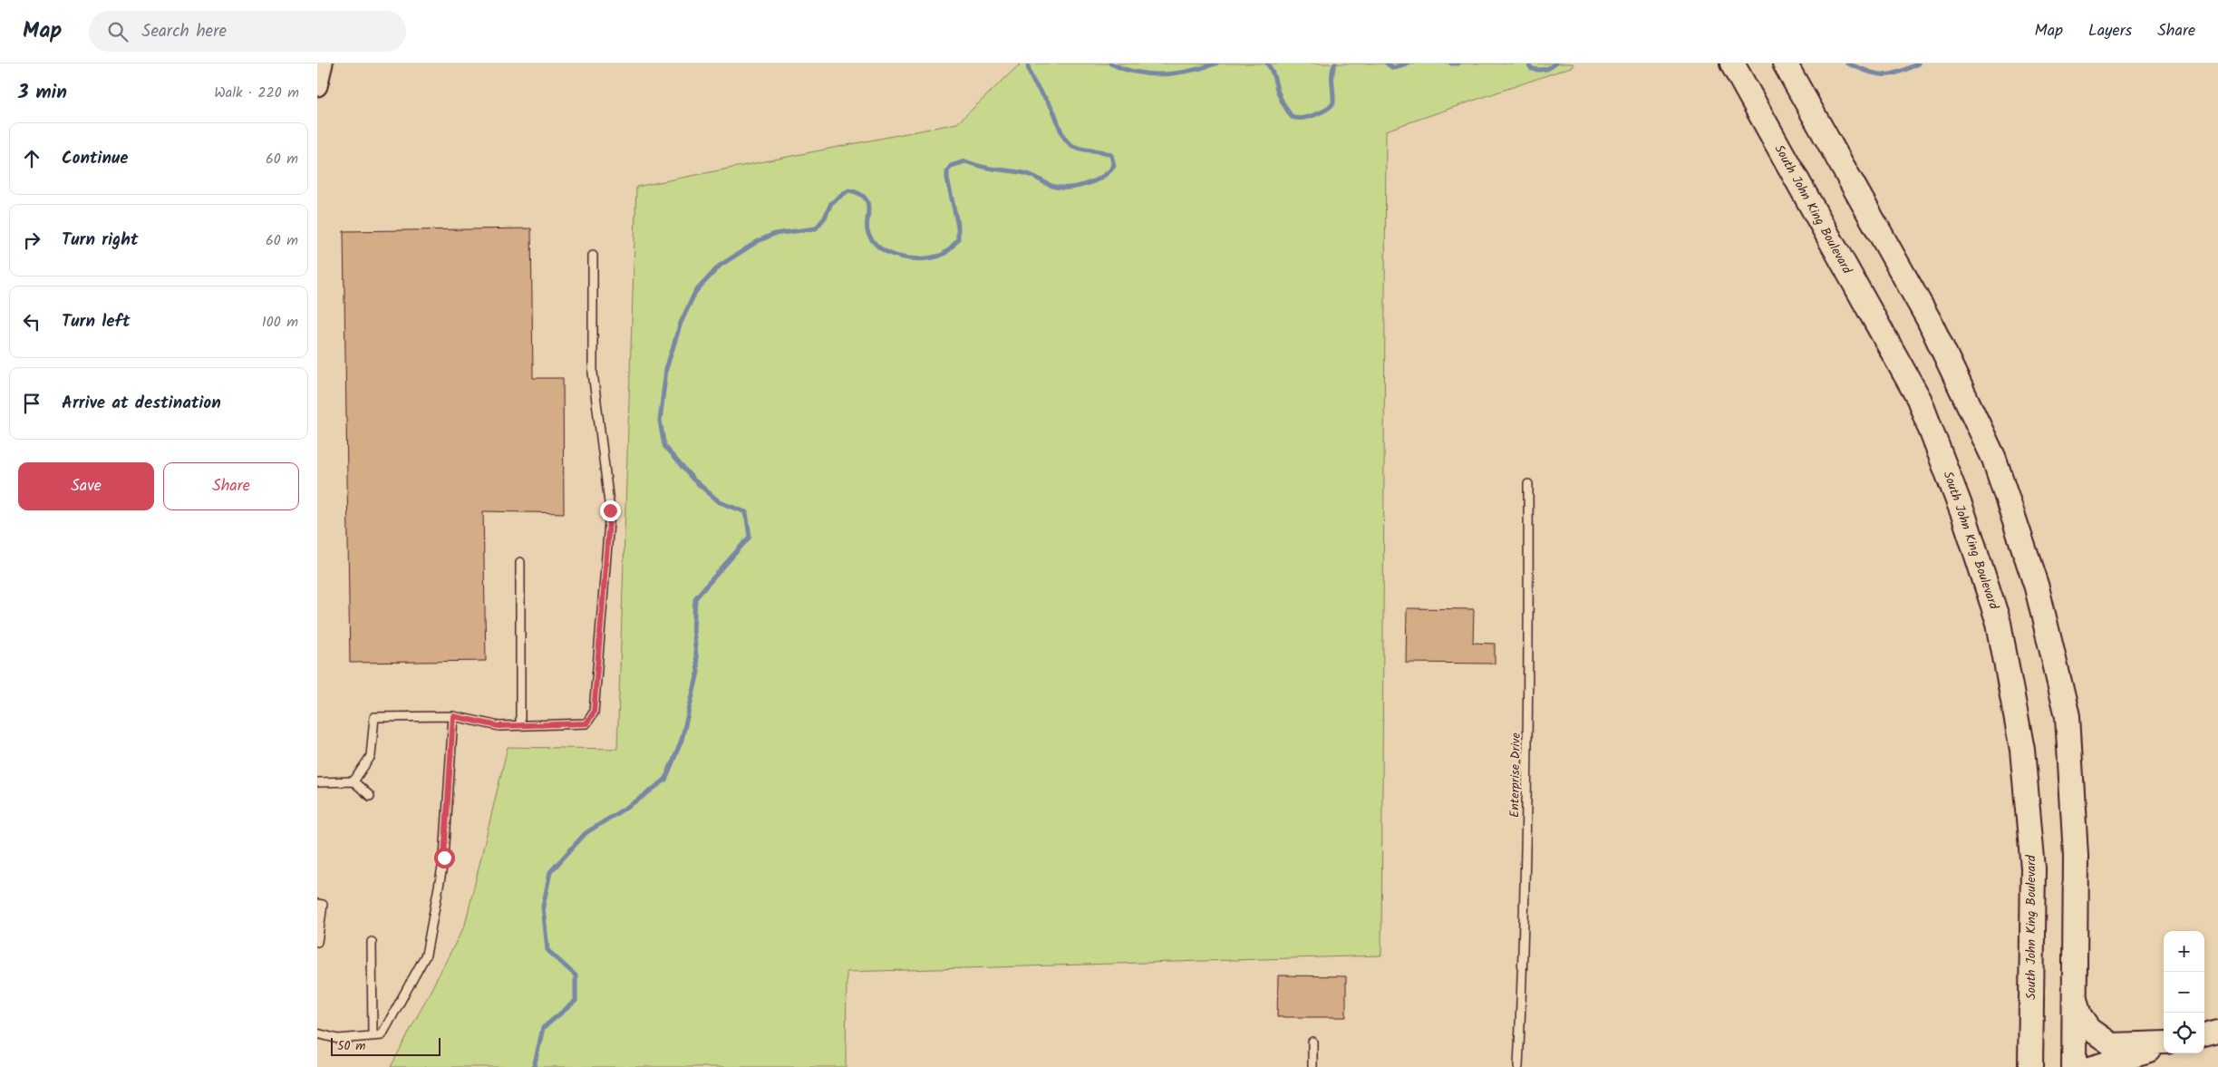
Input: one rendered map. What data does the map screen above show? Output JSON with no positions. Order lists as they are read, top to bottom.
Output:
{
  "streets": {
    "main road": ["South John King Boulevard"],
    "lane": ["Enterprise Drive"]
  },
  "scale_bar": "50 m",
  "page": {
    "header": "Map",
    "search": "Search here",
    "nav": ["Map", "Layers", "Share"],
    "heading": ["3 min", "Walk · 220 m"],
    "list": [
      ["Continue", "60 m"],
      ["Turn right", "60 m"],
      ["Turn left", "100 m"],
      "Arrive at destination"
    ],
    "buttons": ["Save", "Share"],
    "map_buttons": ["+", "−"],
    "scale": "50 m"
  }
}
